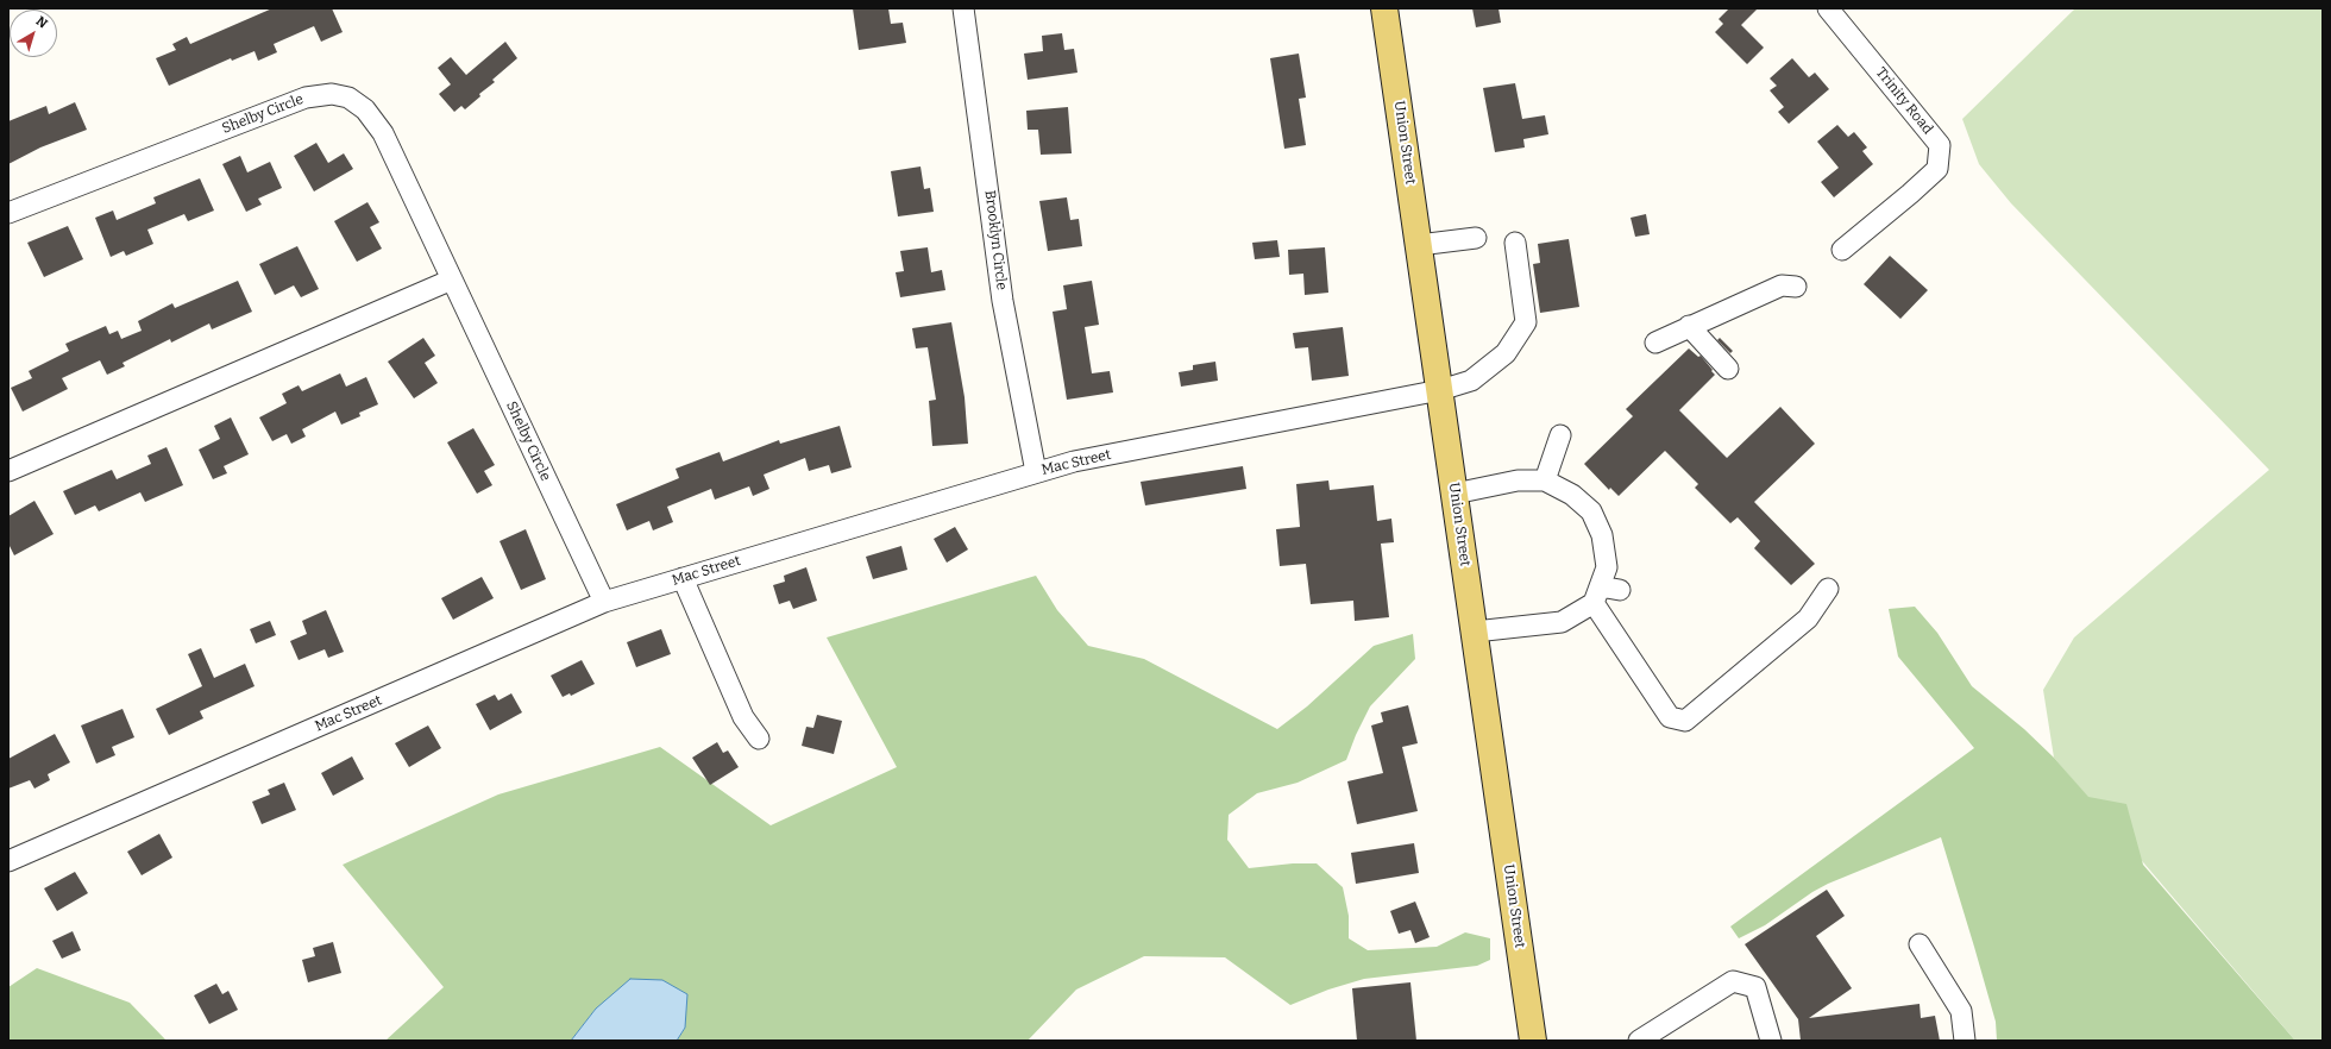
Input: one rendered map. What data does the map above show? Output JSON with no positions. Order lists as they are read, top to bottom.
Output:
{
  "streets": {
    "main road": ["Union Street"],
    "street": [
      "Trinity Road",
      "Shelby Circle",
      "Brooklyn Circle",
      "Mac Street"
    ]
  },
  "crossings": [
    ["Shelby Circle", "Mac Street"],
    ["Union Street", "Mac Street"],
    ["Brooklyn Circle", "Mac Street"]
  ],
  "north": "top right"
}
